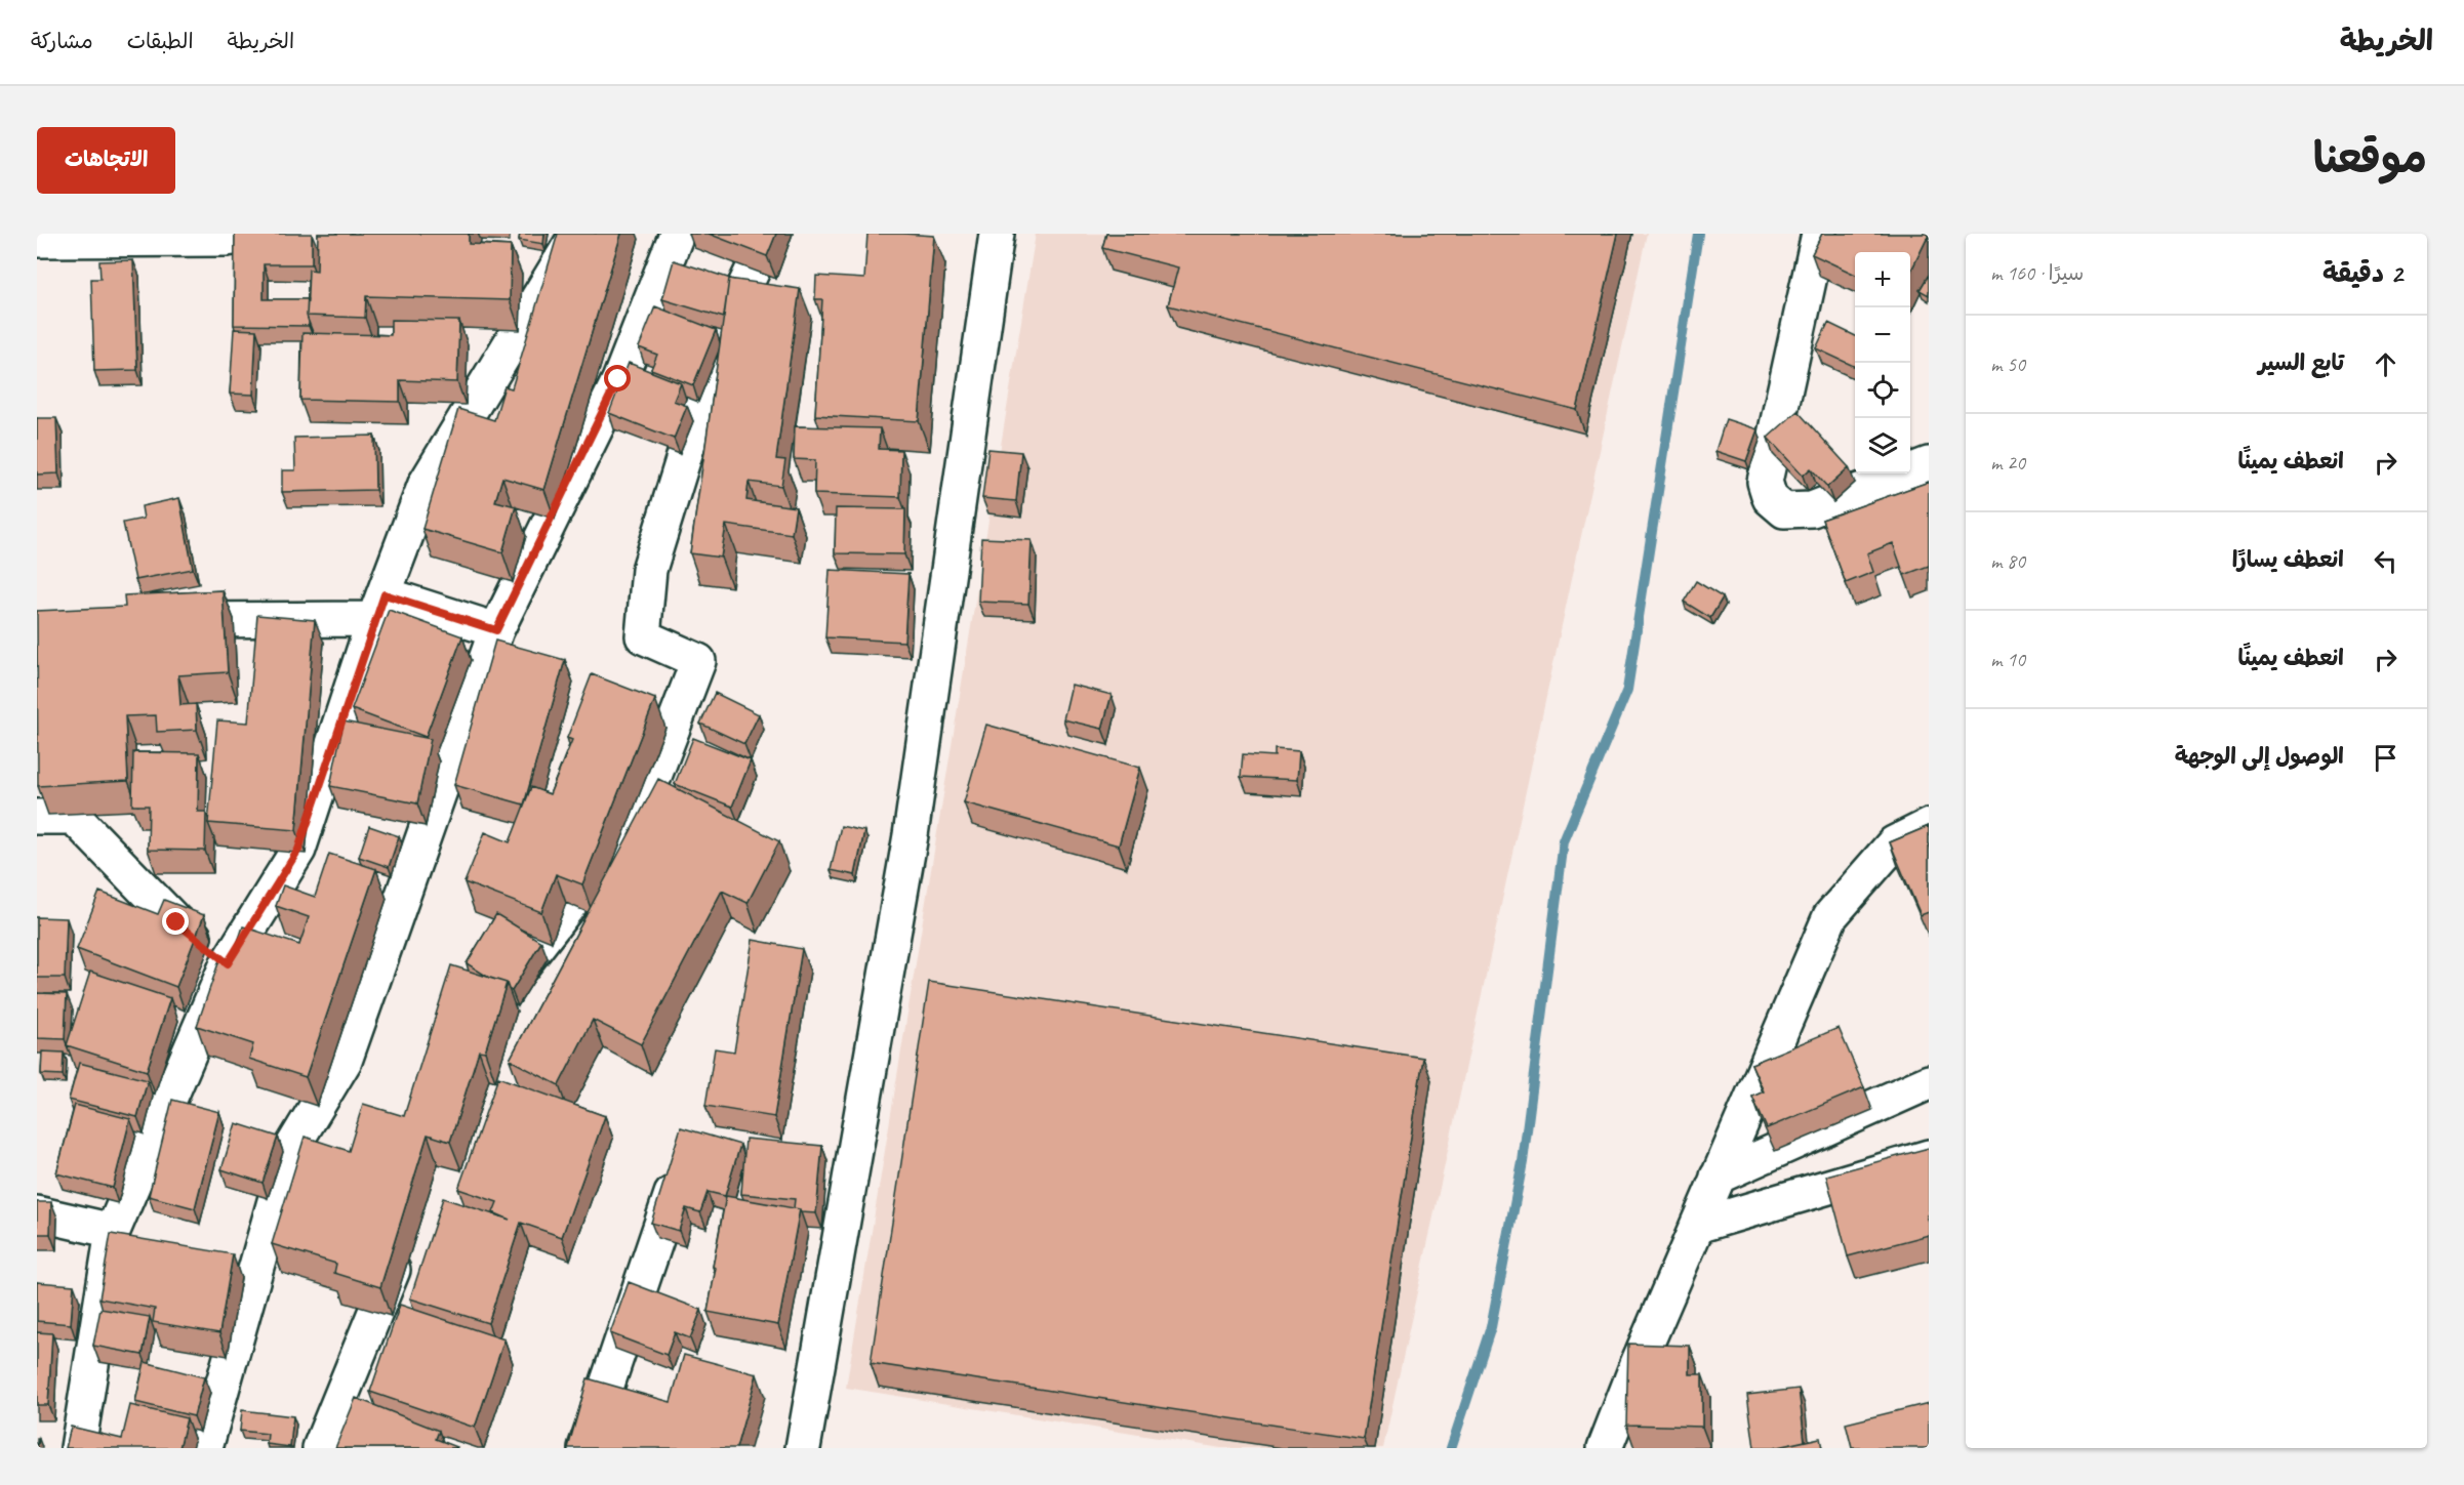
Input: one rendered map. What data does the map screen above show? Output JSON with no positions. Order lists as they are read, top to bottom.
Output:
{
  "page": {
    "header": "الخريطة",
    "nav": ["الخريطة", "الطبقات", "مشاركة"],
    "title": "موقعنا",
    "buttons": "الاتجاهات",
    "heading": ["2 دقيقة", "سيرًا · 160 m"],
    "map_buttons": ["+", "−"],
    "list": [
      ["تابع السير", "50 m"],
      ["انعطف يمينًا", "20 m"],
      ["انعطف يسارًا", "80 m"],
      ["انعطف يمينًا", "10 m"],
      "الوصول إلى الوجهة"
    ]
  }
}
